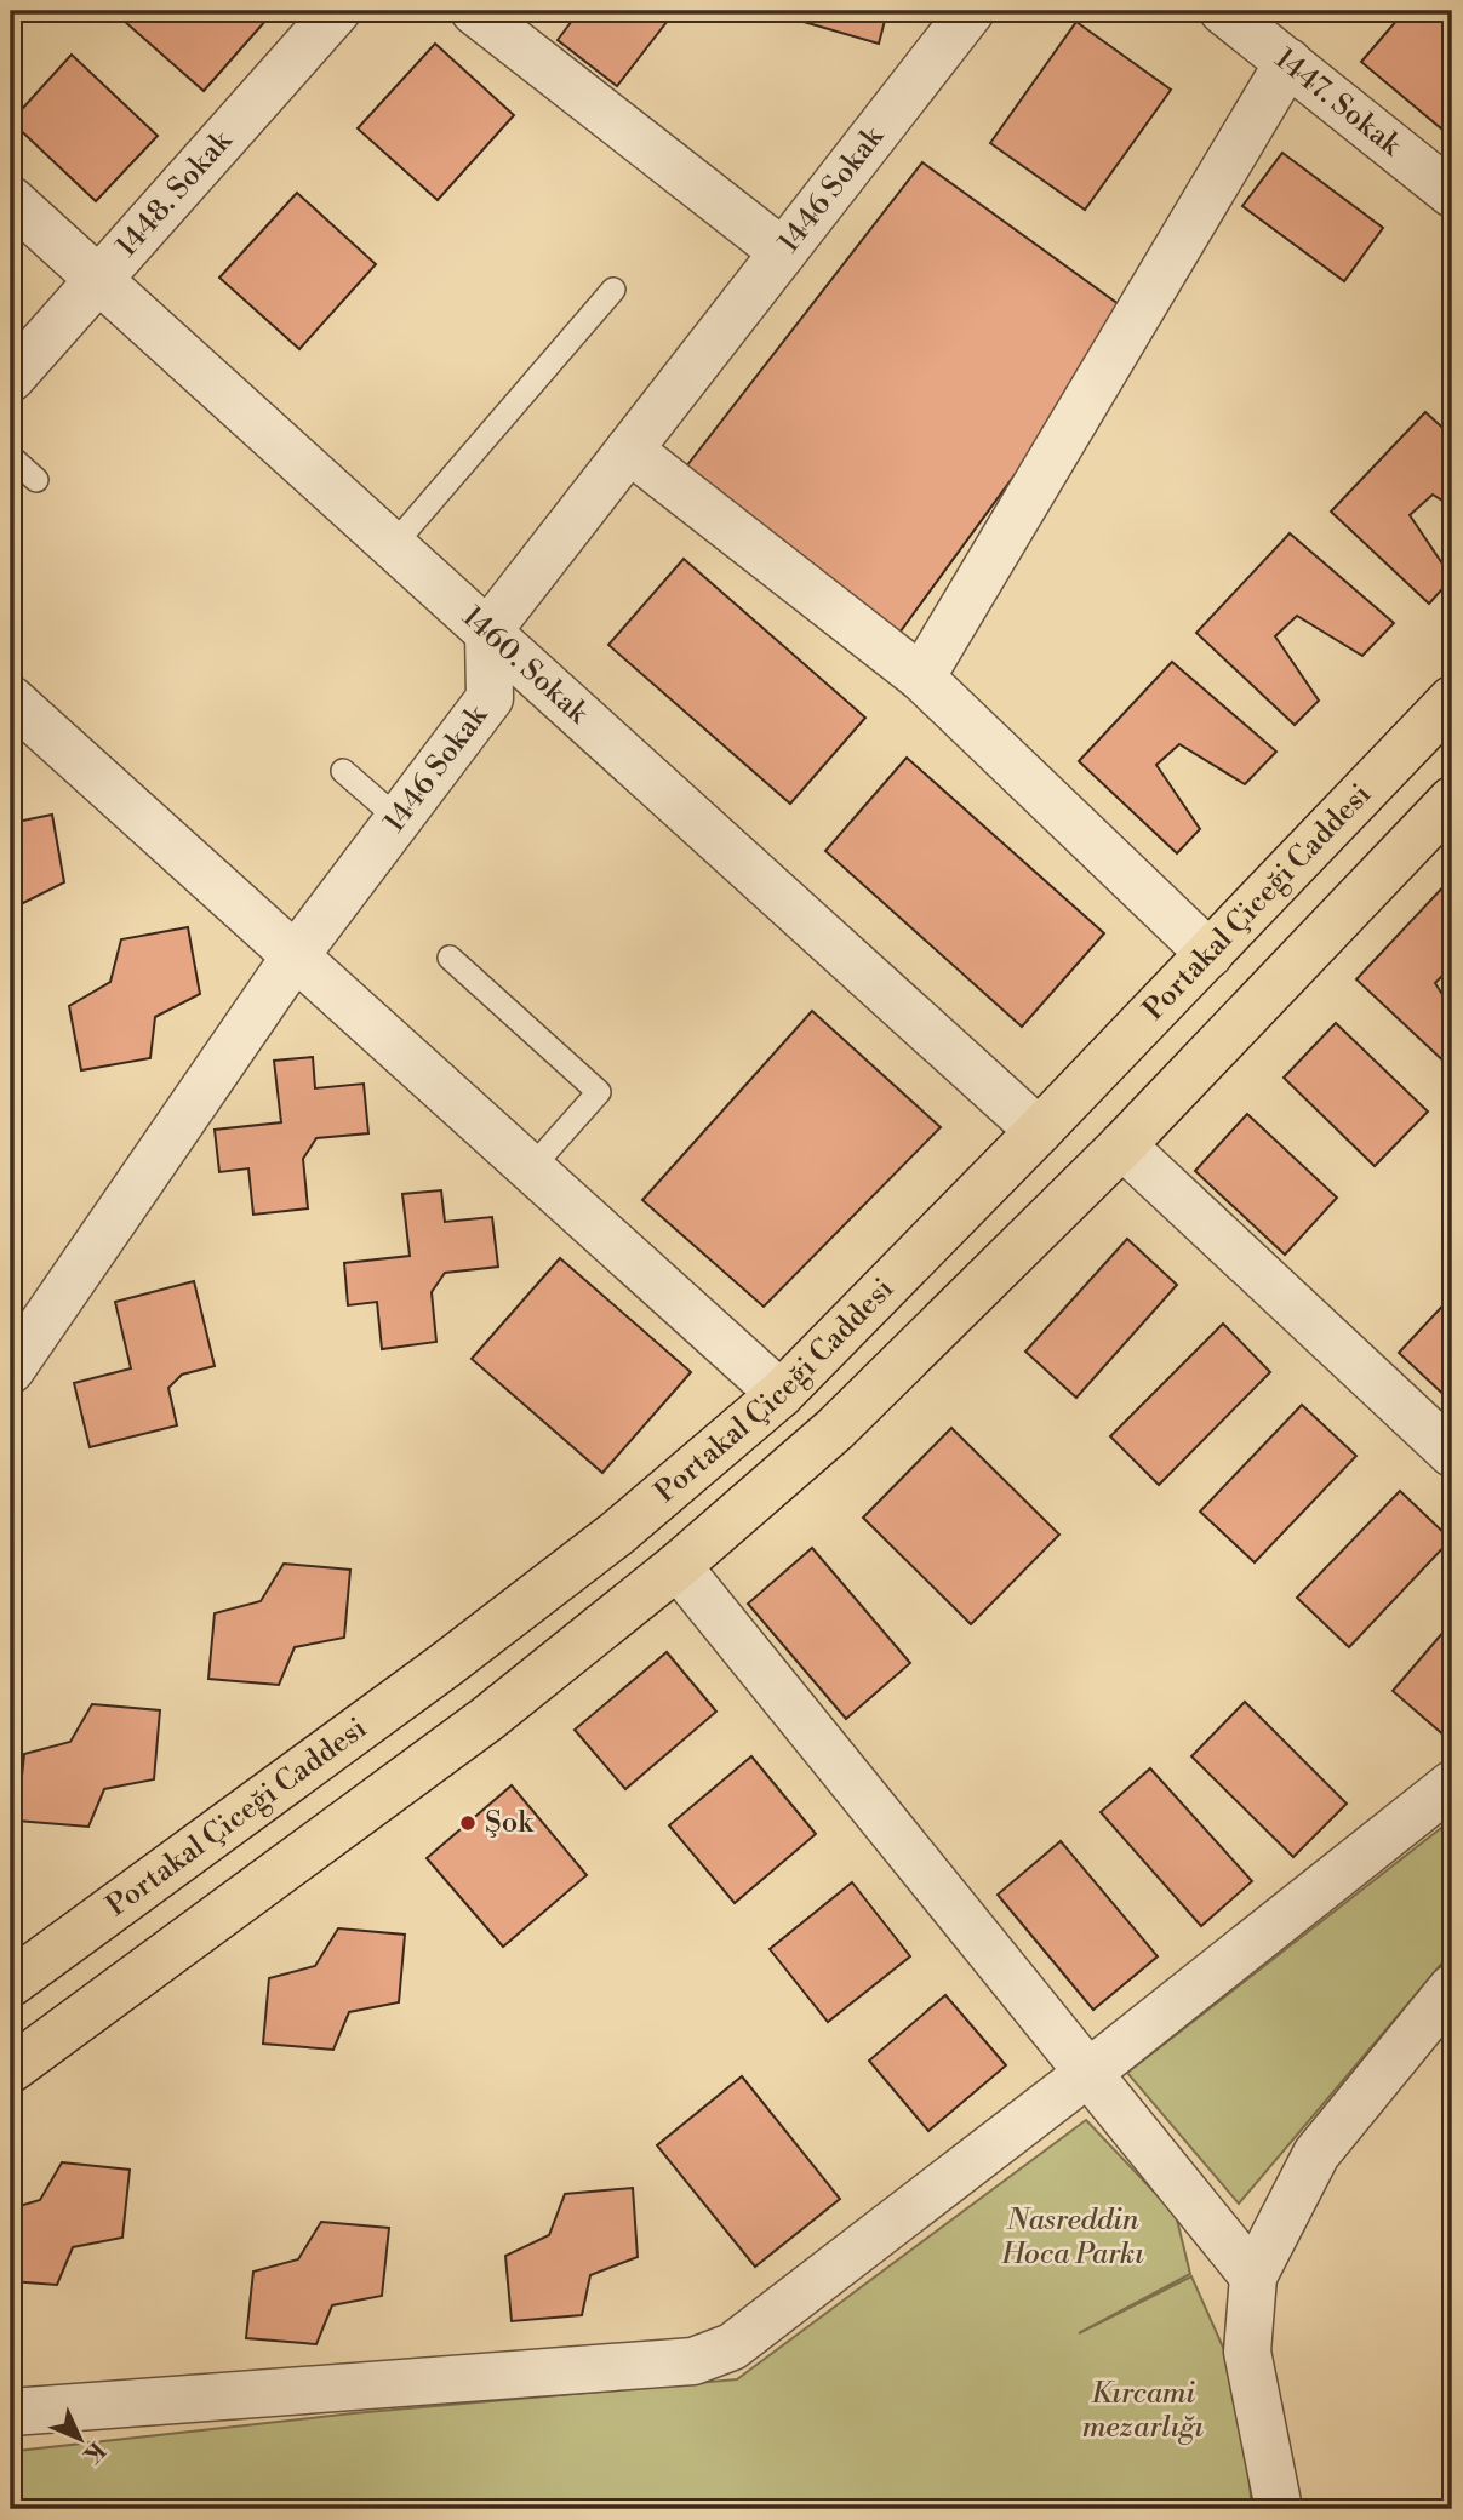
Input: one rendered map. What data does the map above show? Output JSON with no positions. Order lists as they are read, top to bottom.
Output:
{
  "streets": {
    "main road": ["Portakal Çiceği Caddesi"],
    "street": [
      "1447. Sokak",
      "1446 Sokak",
      "1448. Sokak",
      "1460. Sokak"
    ]
  },
  "crossings": [
    ["1446 Sokak", "1460. Sokak"],
    ["1448. Sokak", "1460. Sokak"],
    ["1460. Sokak", "Portakal Çiceği Caddesi"]
  ],
  "parks": ["Nasreddin Hoca Parkı", "Kırcami mezarlığı"],
  "places": ["Şok"],
  "north": "bottom right"
}
